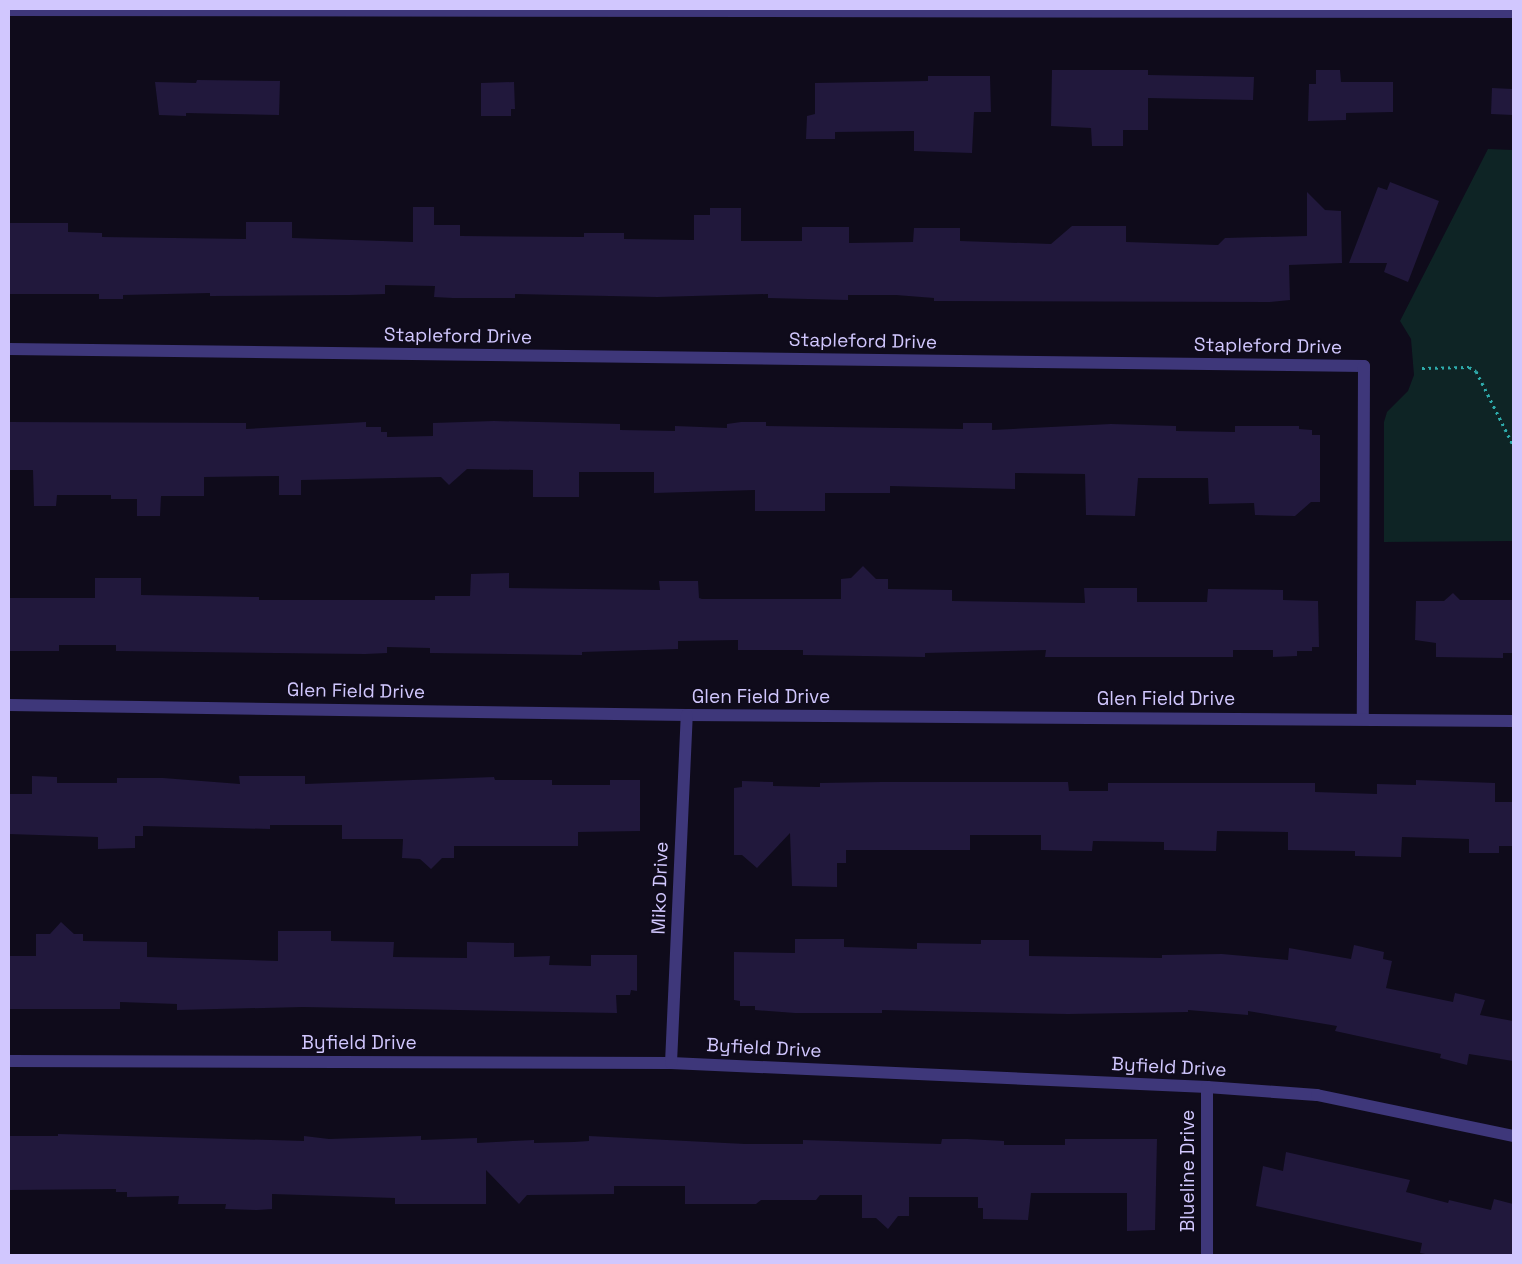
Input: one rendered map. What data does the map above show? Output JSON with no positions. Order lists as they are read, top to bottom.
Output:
{
  "streets": {
    "street": [
      "Stapleford Drive",
      "Glen Field Drive",
      "Miko Drive",
      "Byfield Drive",
      "Blueline Drive"
    ]
  },
  "crossings": [
    ["Stapleford Drive", "Glen Field Drive"],
    ["Glen Field Drive", "Miko Drive"],
    ["Miko Drive", "Byfield Drive"],
    ["Byfield Drive", "Blueline Drive"]
  ]
}
